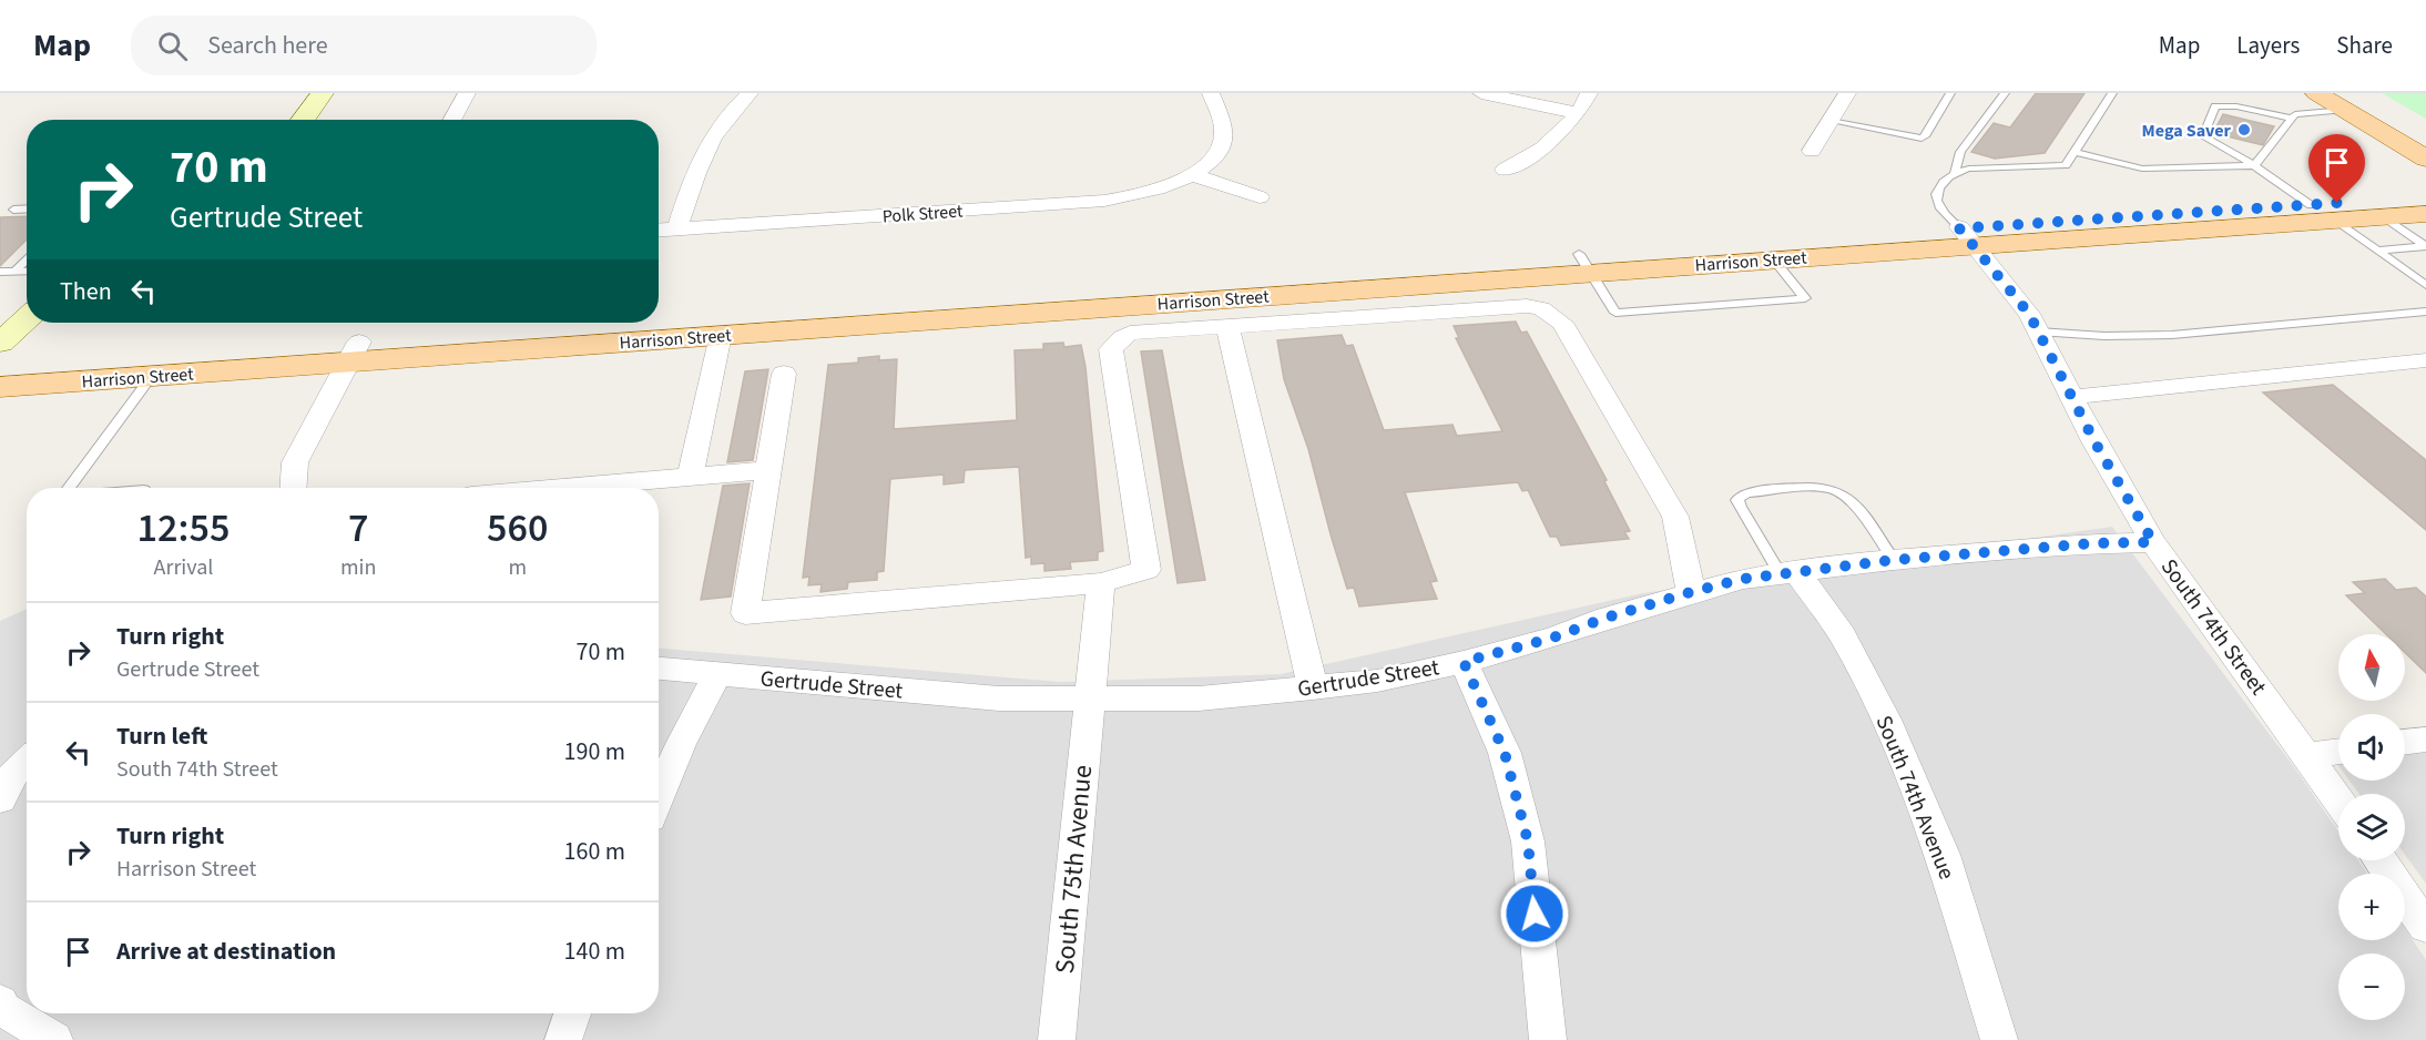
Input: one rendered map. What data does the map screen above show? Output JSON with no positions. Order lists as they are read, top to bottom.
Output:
{
  "streets": {
    "main road": ["Harrison Street"],
    "street": [
      "Polk Street",
      "South 74th Street",
      "Gertrude Street",
      "South 74th Avenue",
      "South 75th Avenue"
    ]
  },
  "crossings": [
    ["Harrison Street", "South 74th Street"],
    ["South 74th Street", "Gertrude Street"],
    ["Gertrude Street", "South 74th Avenue"],
    ["Gertrude Street", "South 75th Avenue"]
  ],
  "places": ["Mega Saver"],
  "north": "top",
  "page": {
    "header": "Map",
    "search": "Search here",
    "nav": ["Map", "Layers", "Share"],
    "turn": ["70 m", "Gertrude Street"],
    "then": "Then",
    "eta": [
      "12:55",
      "Arrival",
      "7",
      "min",
      "560",
      "m"
    ],
    "list": [
      {
        "name": "Turn right",
        "note": "Gertrude Street",
        "value": "70 m"
      },
      {
        "name": "Turn left",
        "note": "South 74th Street",
        "value": "190 m"
      },
      {
        "name": "Turn right",
        "note": "Harrison Street",
        "value": "160 m"
      },
      {
        "name": "Arrive at destination",
        "value": "140 m"
      }
    ],
    "map_buttons": ["+", "−"]
  }
}
